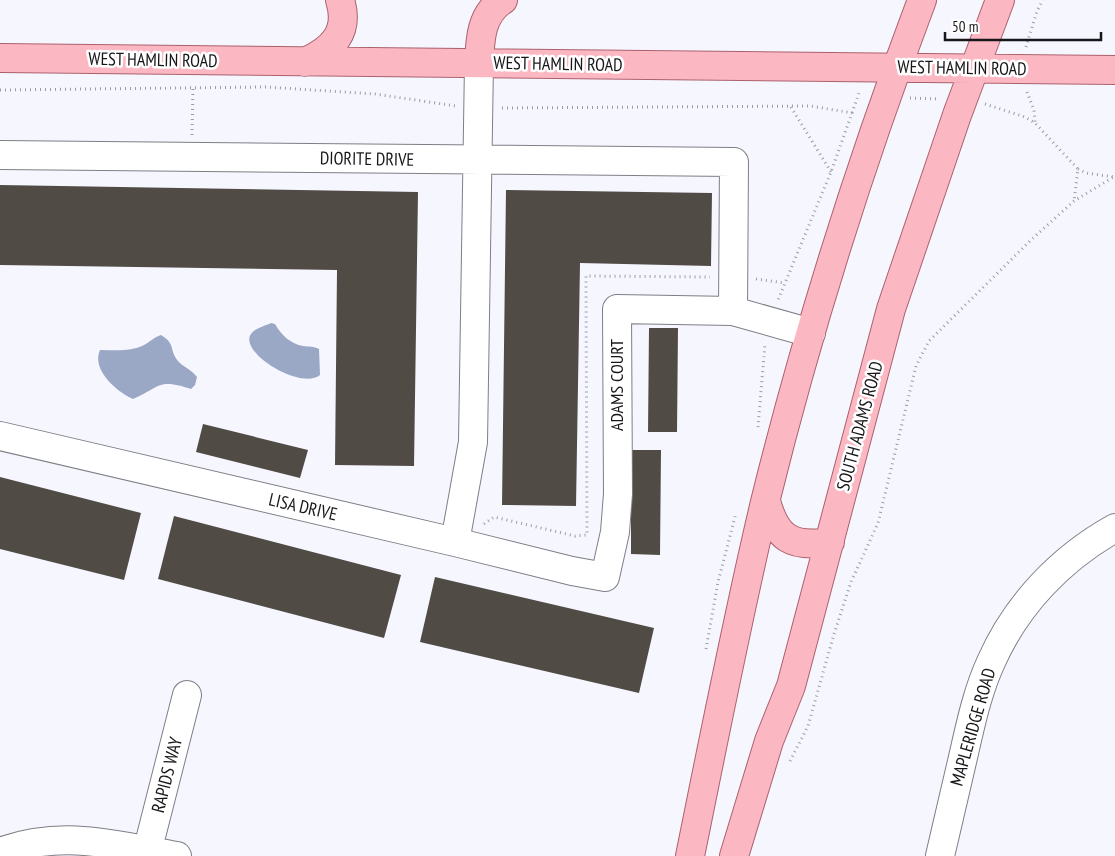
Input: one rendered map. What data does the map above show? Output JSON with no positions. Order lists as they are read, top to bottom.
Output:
{
  "streets": {
    "main road": ["WEST HAMLIN ROAD", "SOUTH ADAMS ROAD"],
    "street": [
      "DIORITE DRIVE",
      "ADAMS COURT",
      "LISA DRIVE",
      "MAPLERIDGE ROAD",
      "RAPIDS WAY"
    ]
  },
  "crossings": [
    ["WEST HAMLIN ROAD", "SOUTH ADAMS ROAD"],
    ["DIORITE DRIVE", "ADAMS COURT"],
    ["ADAMS COURT", "LISA DRIVE"]
  ],
  "scale_bar": "50 m"
}
